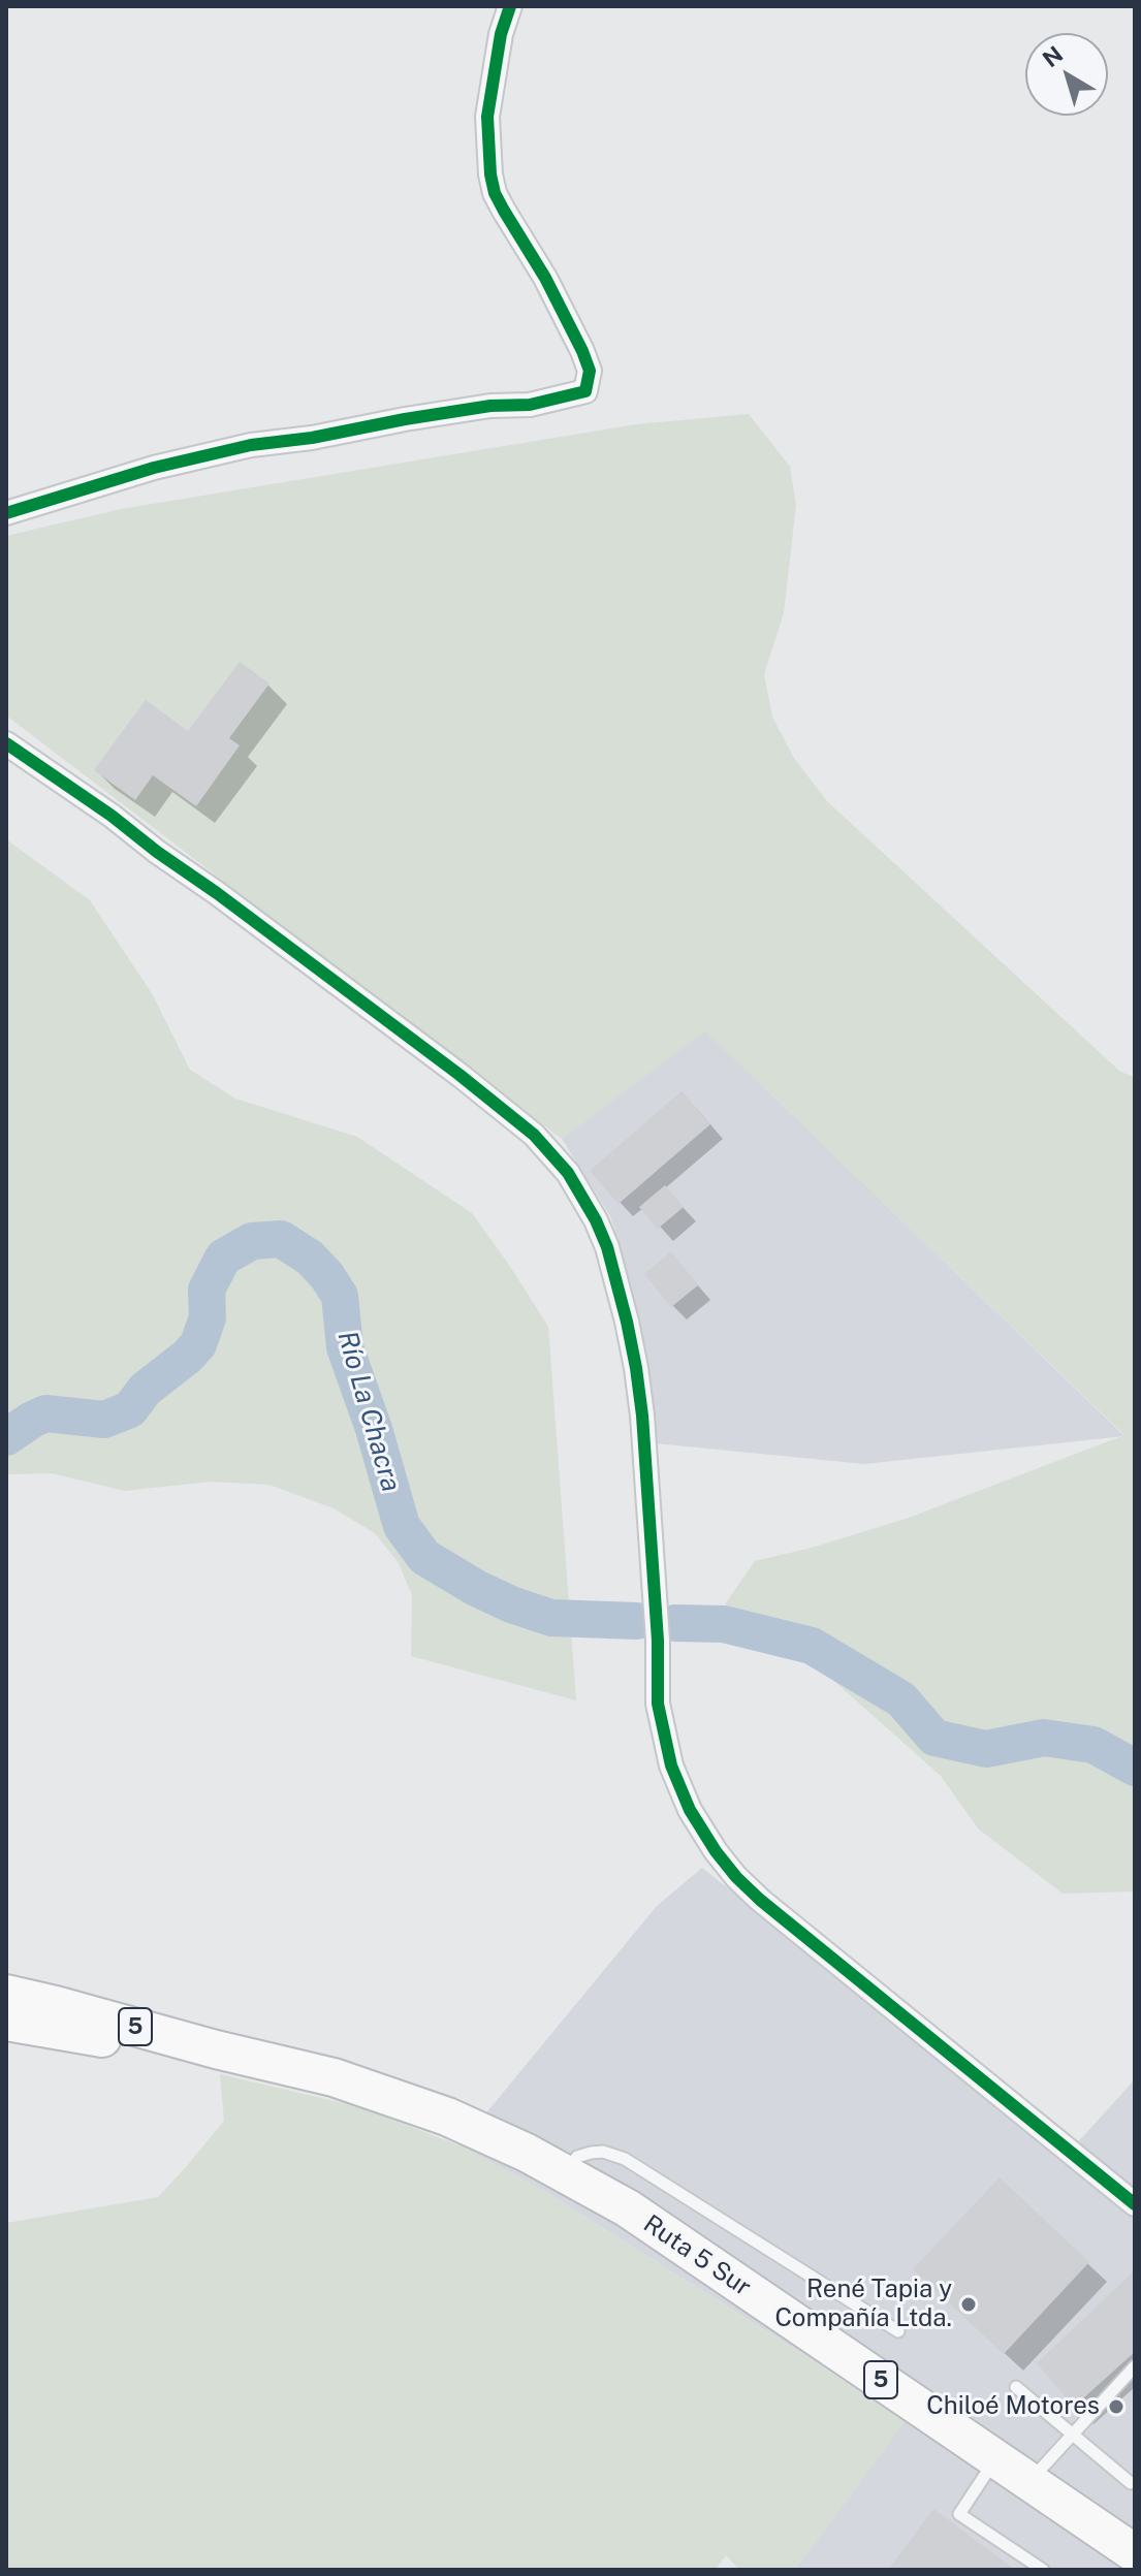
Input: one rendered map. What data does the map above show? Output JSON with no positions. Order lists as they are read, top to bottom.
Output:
{
  "streets": {
    "highway": ["5", "Ruta 5 Sur"]
  },
  "water": ["Río La Chacra"],
  "places": ["René Tapia y Compañía Ltda.", "Chiloé Motores"],
  "north": "top left"
}
